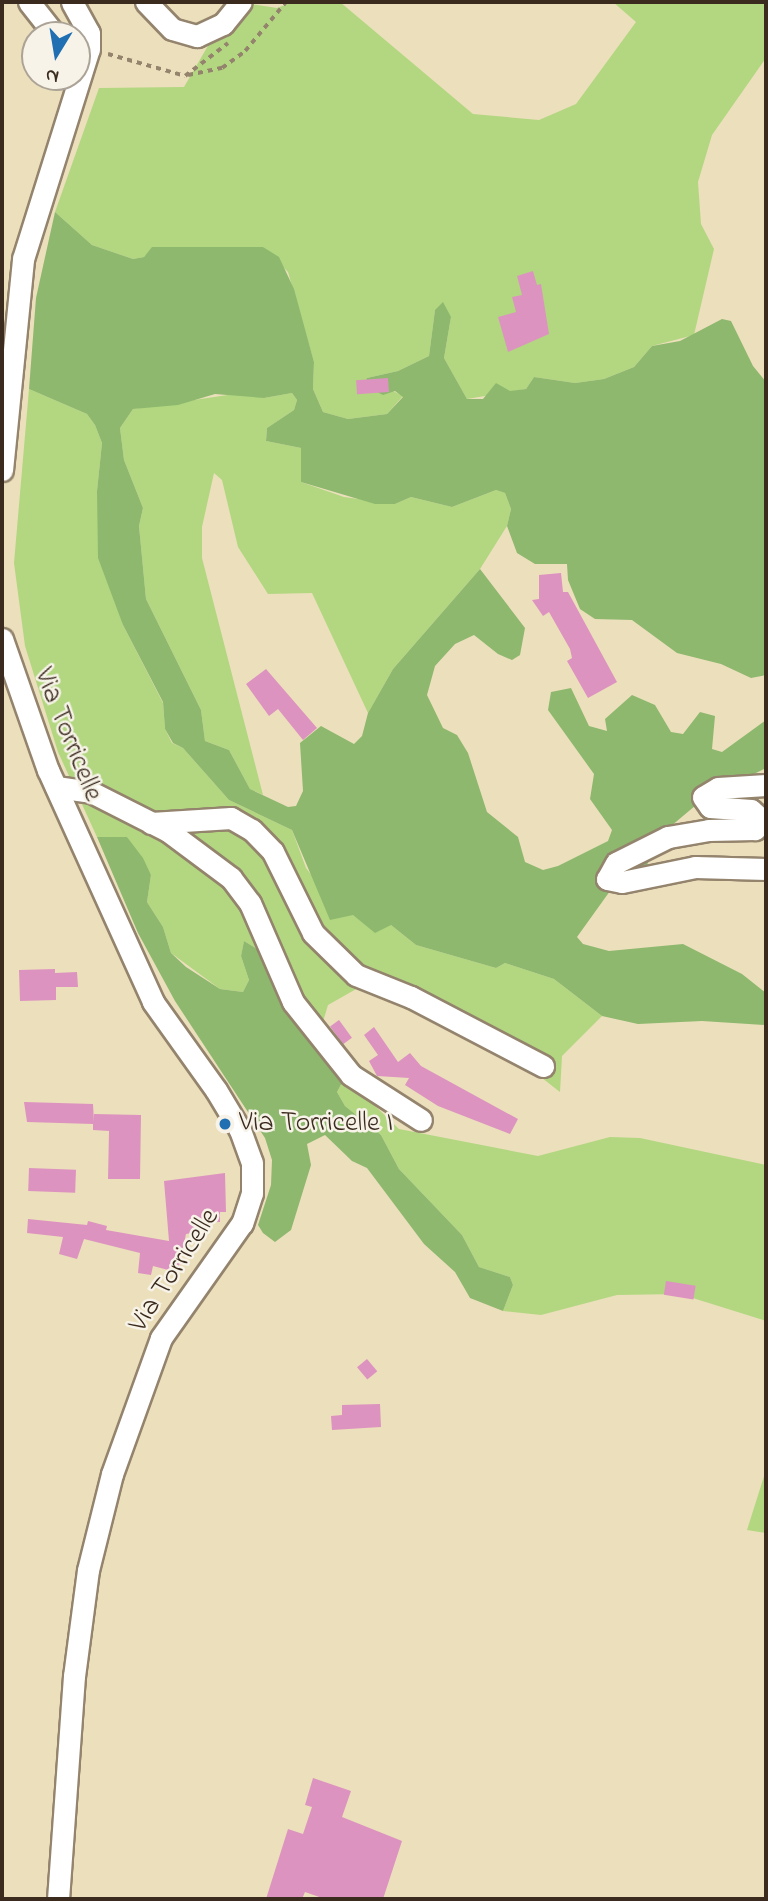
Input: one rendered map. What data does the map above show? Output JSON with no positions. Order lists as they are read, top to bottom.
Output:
{
  "streets": {
    "street": ["Via Torricelle"]
  },
  "places": ["Via Torricelle I"],
  "north": "bottom"
}
